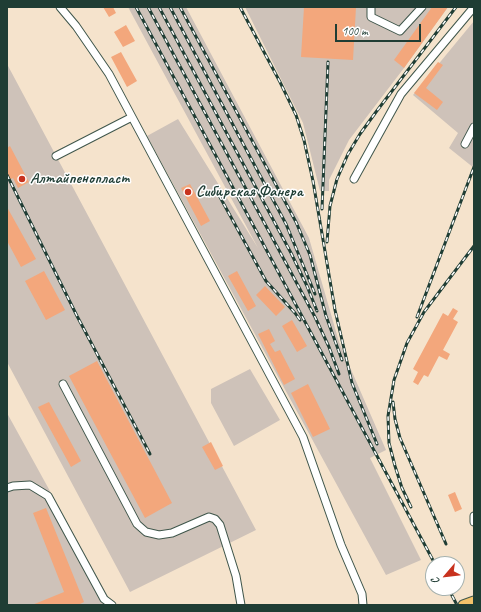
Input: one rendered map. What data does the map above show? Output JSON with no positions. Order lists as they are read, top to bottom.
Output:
{
  "places": ["Алтайпенопласт", "Сибирская Фанера"],
  "scale_bar": "100 m",
  "north": "bottom left"
}
